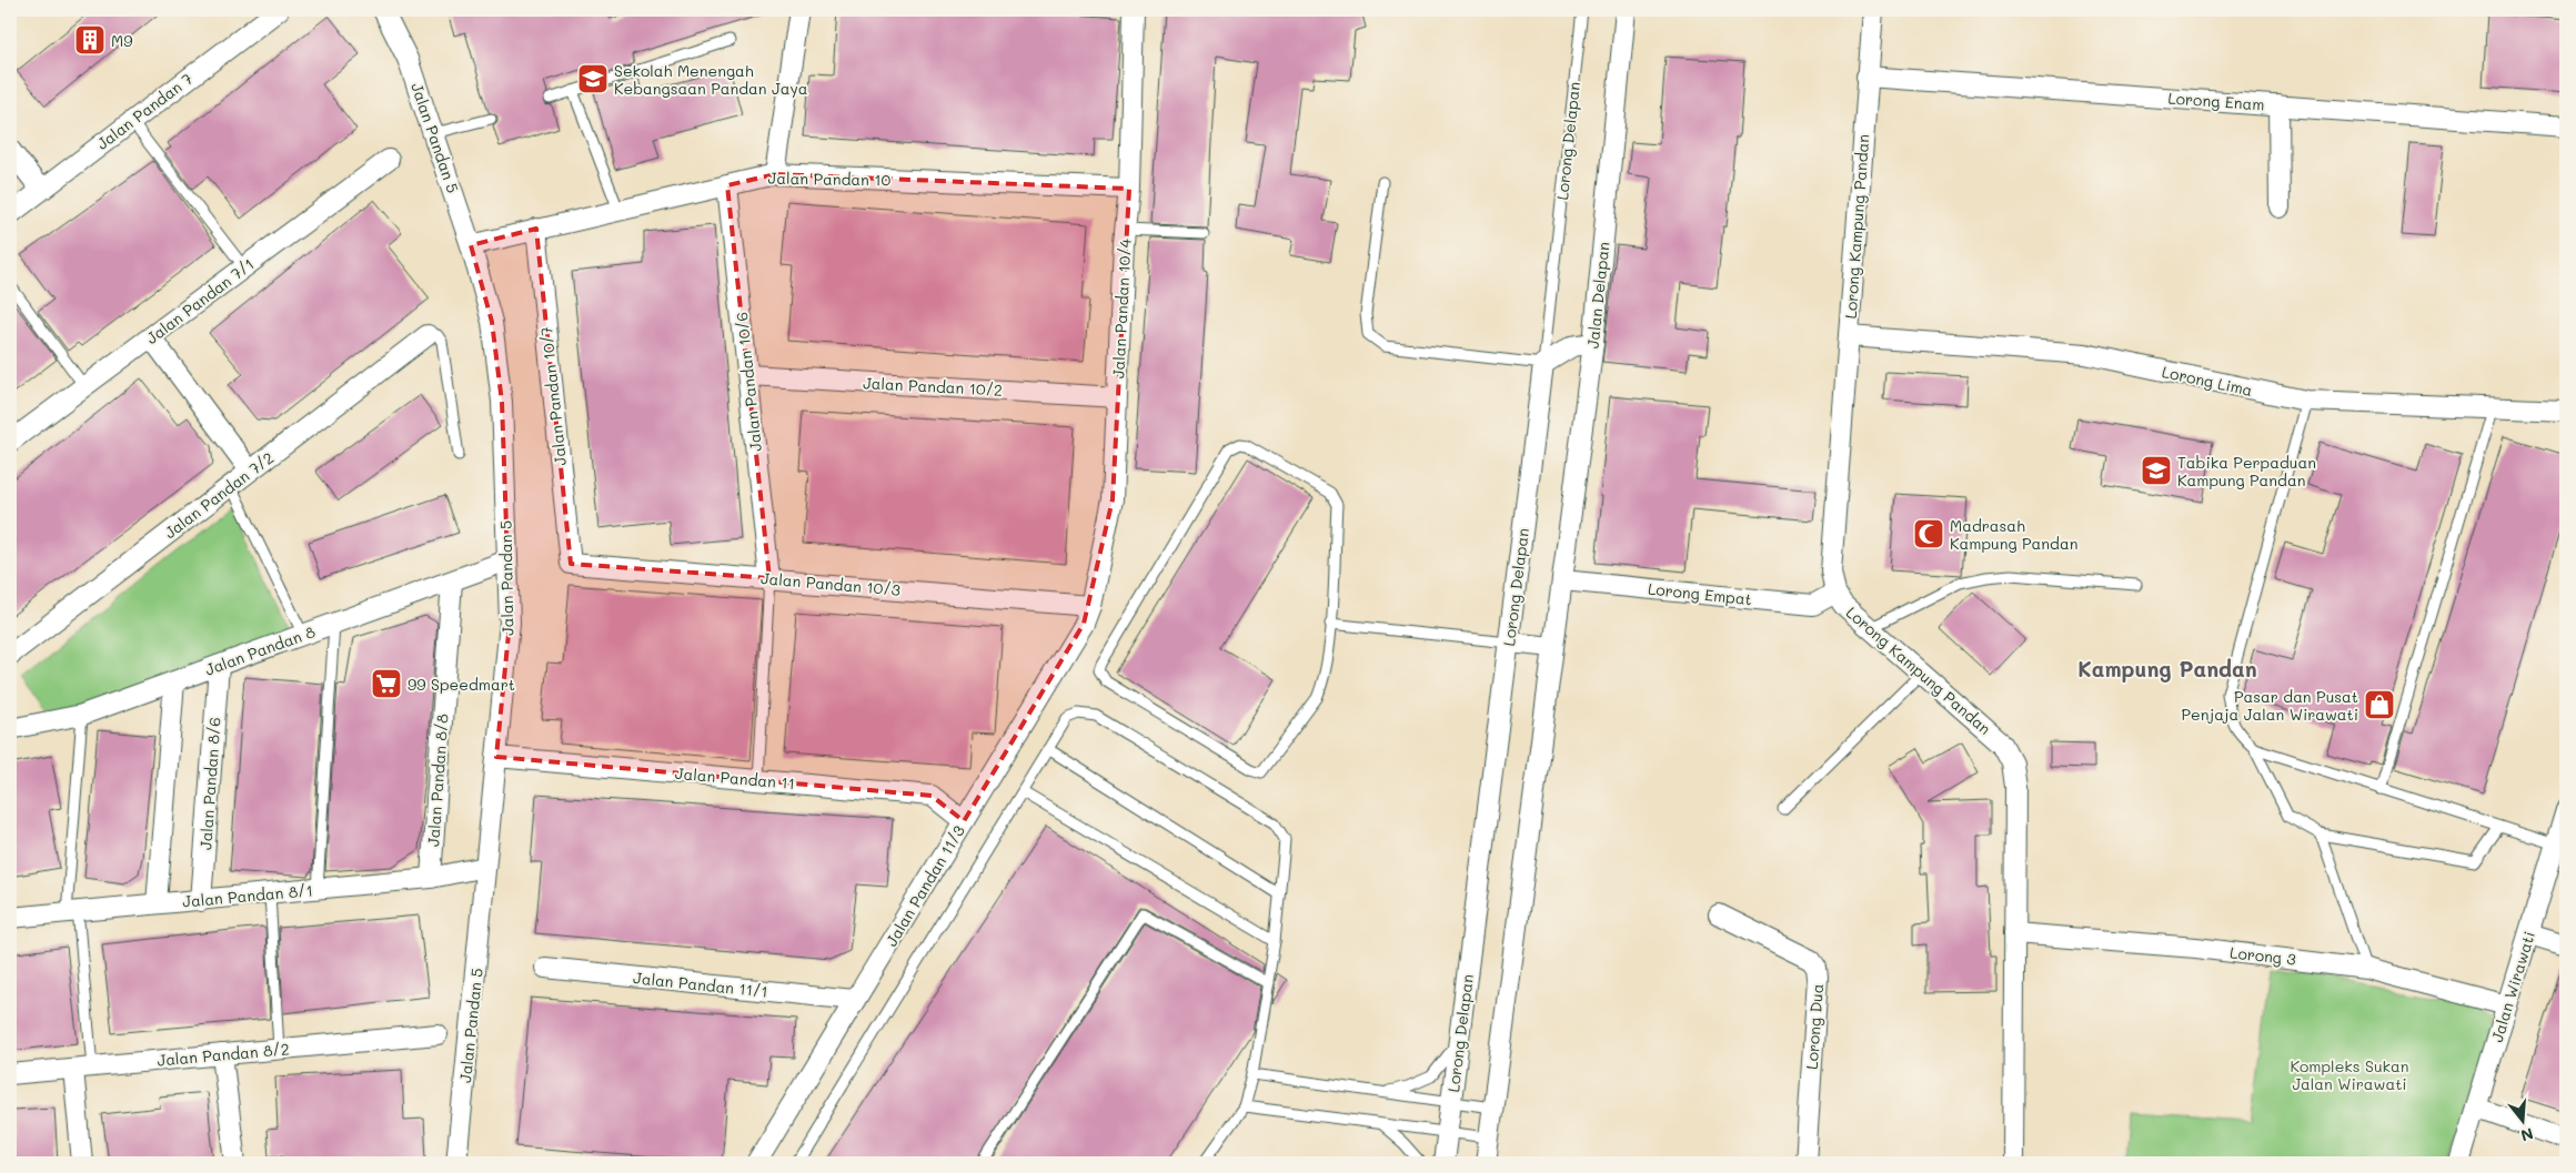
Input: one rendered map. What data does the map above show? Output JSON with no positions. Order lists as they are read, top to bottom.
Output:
{
  "streets": {
    "street": [
      "Lorong Enam",
      "Jalan Pandan 7",
      "Jalan Pandan 5",
      "Lorong Delapan",
      "Jalan Pandan 10",
      "Lorong Kampung Pandan",
      "Jalan Delapan",
      "Jalan Pandan 7/1",
      "Jalan Pandan 10/4",
      "Lorong Lima",
      "Jalan Pandan 10/6",
      "Jalan Pandan 10/2",
      "Jalan Pandan 10/7",
      "Jalan Pandan 7/2",
      "Jalan Pandan 10/3",
      "Lorong Empat",
      "Jalan Pandan 8",
      "Jalan Pandan 11",
      "Jalan Pandan 8/8",
      "Jalan Pandan 8/6",
      "Jalan Pandan 11/3",
      "Jalan Pandan 8/1",
      "Lorong 3",
      "Jalan Pandan 11/1",
      "Jalan Wirawati",
      "Lorong Dua",
      "Jalan Pandan 8/2"
    ]
  },
  "crossings": [
    ["Lorong Enam", "Lorong Kampung Pandan"],
    ["Jalan Pandan 5", "Jalan Pandan 10"],
    ["Jalan Pandan 5", "Jalan Pandan 8"],
    ["Jalan Pandan 5", "Jalan Pandan 11"],
    ["Jalan Pandan 5", "Jalan Pandan 8/1"],
    ["Jalan Pandan 10", "Jalan Pandan 10/4"],
    ["Jalan Pandan 10", "Jalan Pandan 10/6"],
    ["Jalan Pandan 10", "Jalan Pandan 10/7"],
    ["Lorong Kampung Pandan", "Lorong Lima"],
    ["Lorong Kampung Pandan", "Lorong Empat"],
    ["Lorong Kampung Pandan", "Lorong 3"],
    ["Jalan Delapan", "Lorong Empat"],
    ["Jalan Pandan 10/4", "Jalan Pandan 10/2"],
    ["Jalan Pandan 10/4", "Jalan Pandan 10/3"],
    ["Jalan Pandan 10/4", "Jalan Pandan 11/3"],
    ["Jalan Pandan 10/6", "Jalan Pandan 10/2"],
    ["Jalan Pandan 10/6", "Jalan Pandan 10/3"],
    ["Jalan Pandan 10/7", "Jalan Pandan 10/3"],
    ["Jalan Pandan 10/3", "Jalan Pandan 11/3"],
    ["Jalan Pandan 8", "Jalan Pandan 8/8"],
    ["Jalan Pandan 8", "Jalan Pandan 8/6"],
    ["Jalan Pandan 11", "Jalan Pandan 11/3"],
    ["Jalan Pandan 8/8", "Jalan Pandan 8/1"],
    ["Jalan Pandan 8/6", "Jalan Pandan 8/1"],
    ["Jalan Pandan 11/3", "Jalan Pandan 11/1"],
    ["Lorong 3", "Jalan Wirawati"]
  ],
  "districts": ["Kampung Pandan"],
  "parks": ["Kompleks Sukan Jalan Wirawati"],
  "places": {
    "building": ["M9"],
    "school or university": ["Sekolah Menengah Kebangsaan Pandan Jaya", "Tabika Perpaduan Kampung Pandan"],
    "mosque": ["Madrasah Kampung Pandan"],
    "supermarket": ["99 Speedmart"],
    "shop": ["Pasar dan Pusat Penjaja Jalan Wirawati"]
  },
  "north": "bottom"
}
